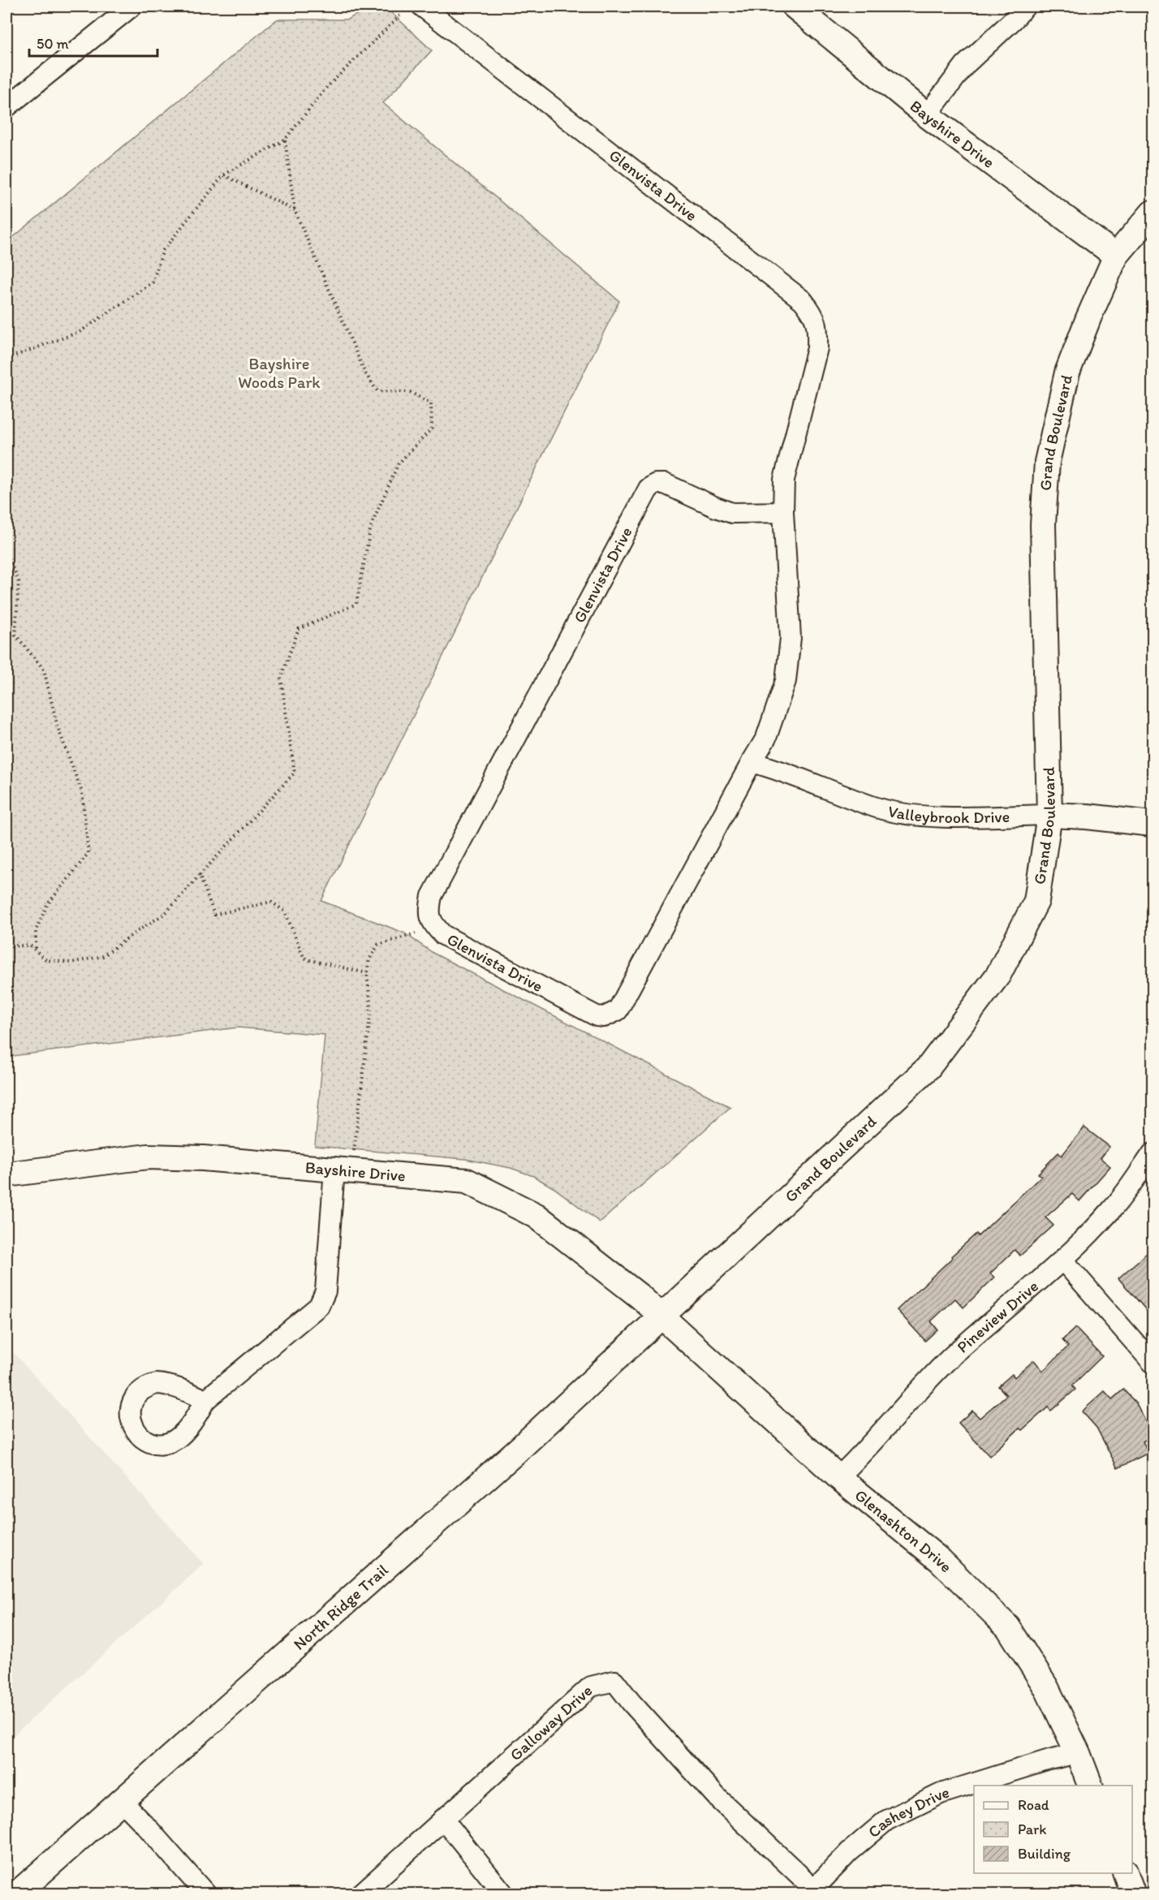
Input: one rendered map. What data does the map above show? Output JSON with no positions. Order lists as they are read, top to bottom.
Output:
{
  "streets": {
    "street": [
      "Bayshire Drive",
      "Glenvista Drive",
      "Grand Boulevard",
      "Valleybrook Drive",
      "Pineview Drive",
      "Glenashton Drive",
      "North Ridge Trail",
      "Galloway Drive",
      "Cashey Drive"
    ]
  },
  "crossings": [
    ["Bayshire Drive", "Grand Boulevard"],
    ["Bayshire Drive", "Glenashton Drive"],
    ["Bayshire Drive", "North Ridge Trail"],
    ["Glenvista Drive", "Valleybrook Drive"],
    ["Grand Boulevard", "Valleybrook Drive"],
    ["Grand Boulevard", "Glenashton Drive"],
    ["Grand Boulevard", "North Ridge Trail"],
    ["Pineview Drive", "Glenashton Drive"],
    ["Glenashton Drive", "North Ridge Trail"],
    ["Glenashton Drive", "Cashey Drive"],
    ["Galloway Drive", "Cashey Drive"]
  ],
  "parks": ["Bayshire Woods Park"],
  "legend": ["Road", "Park", "Building"],
  "scale_bar": "50 m"
}
